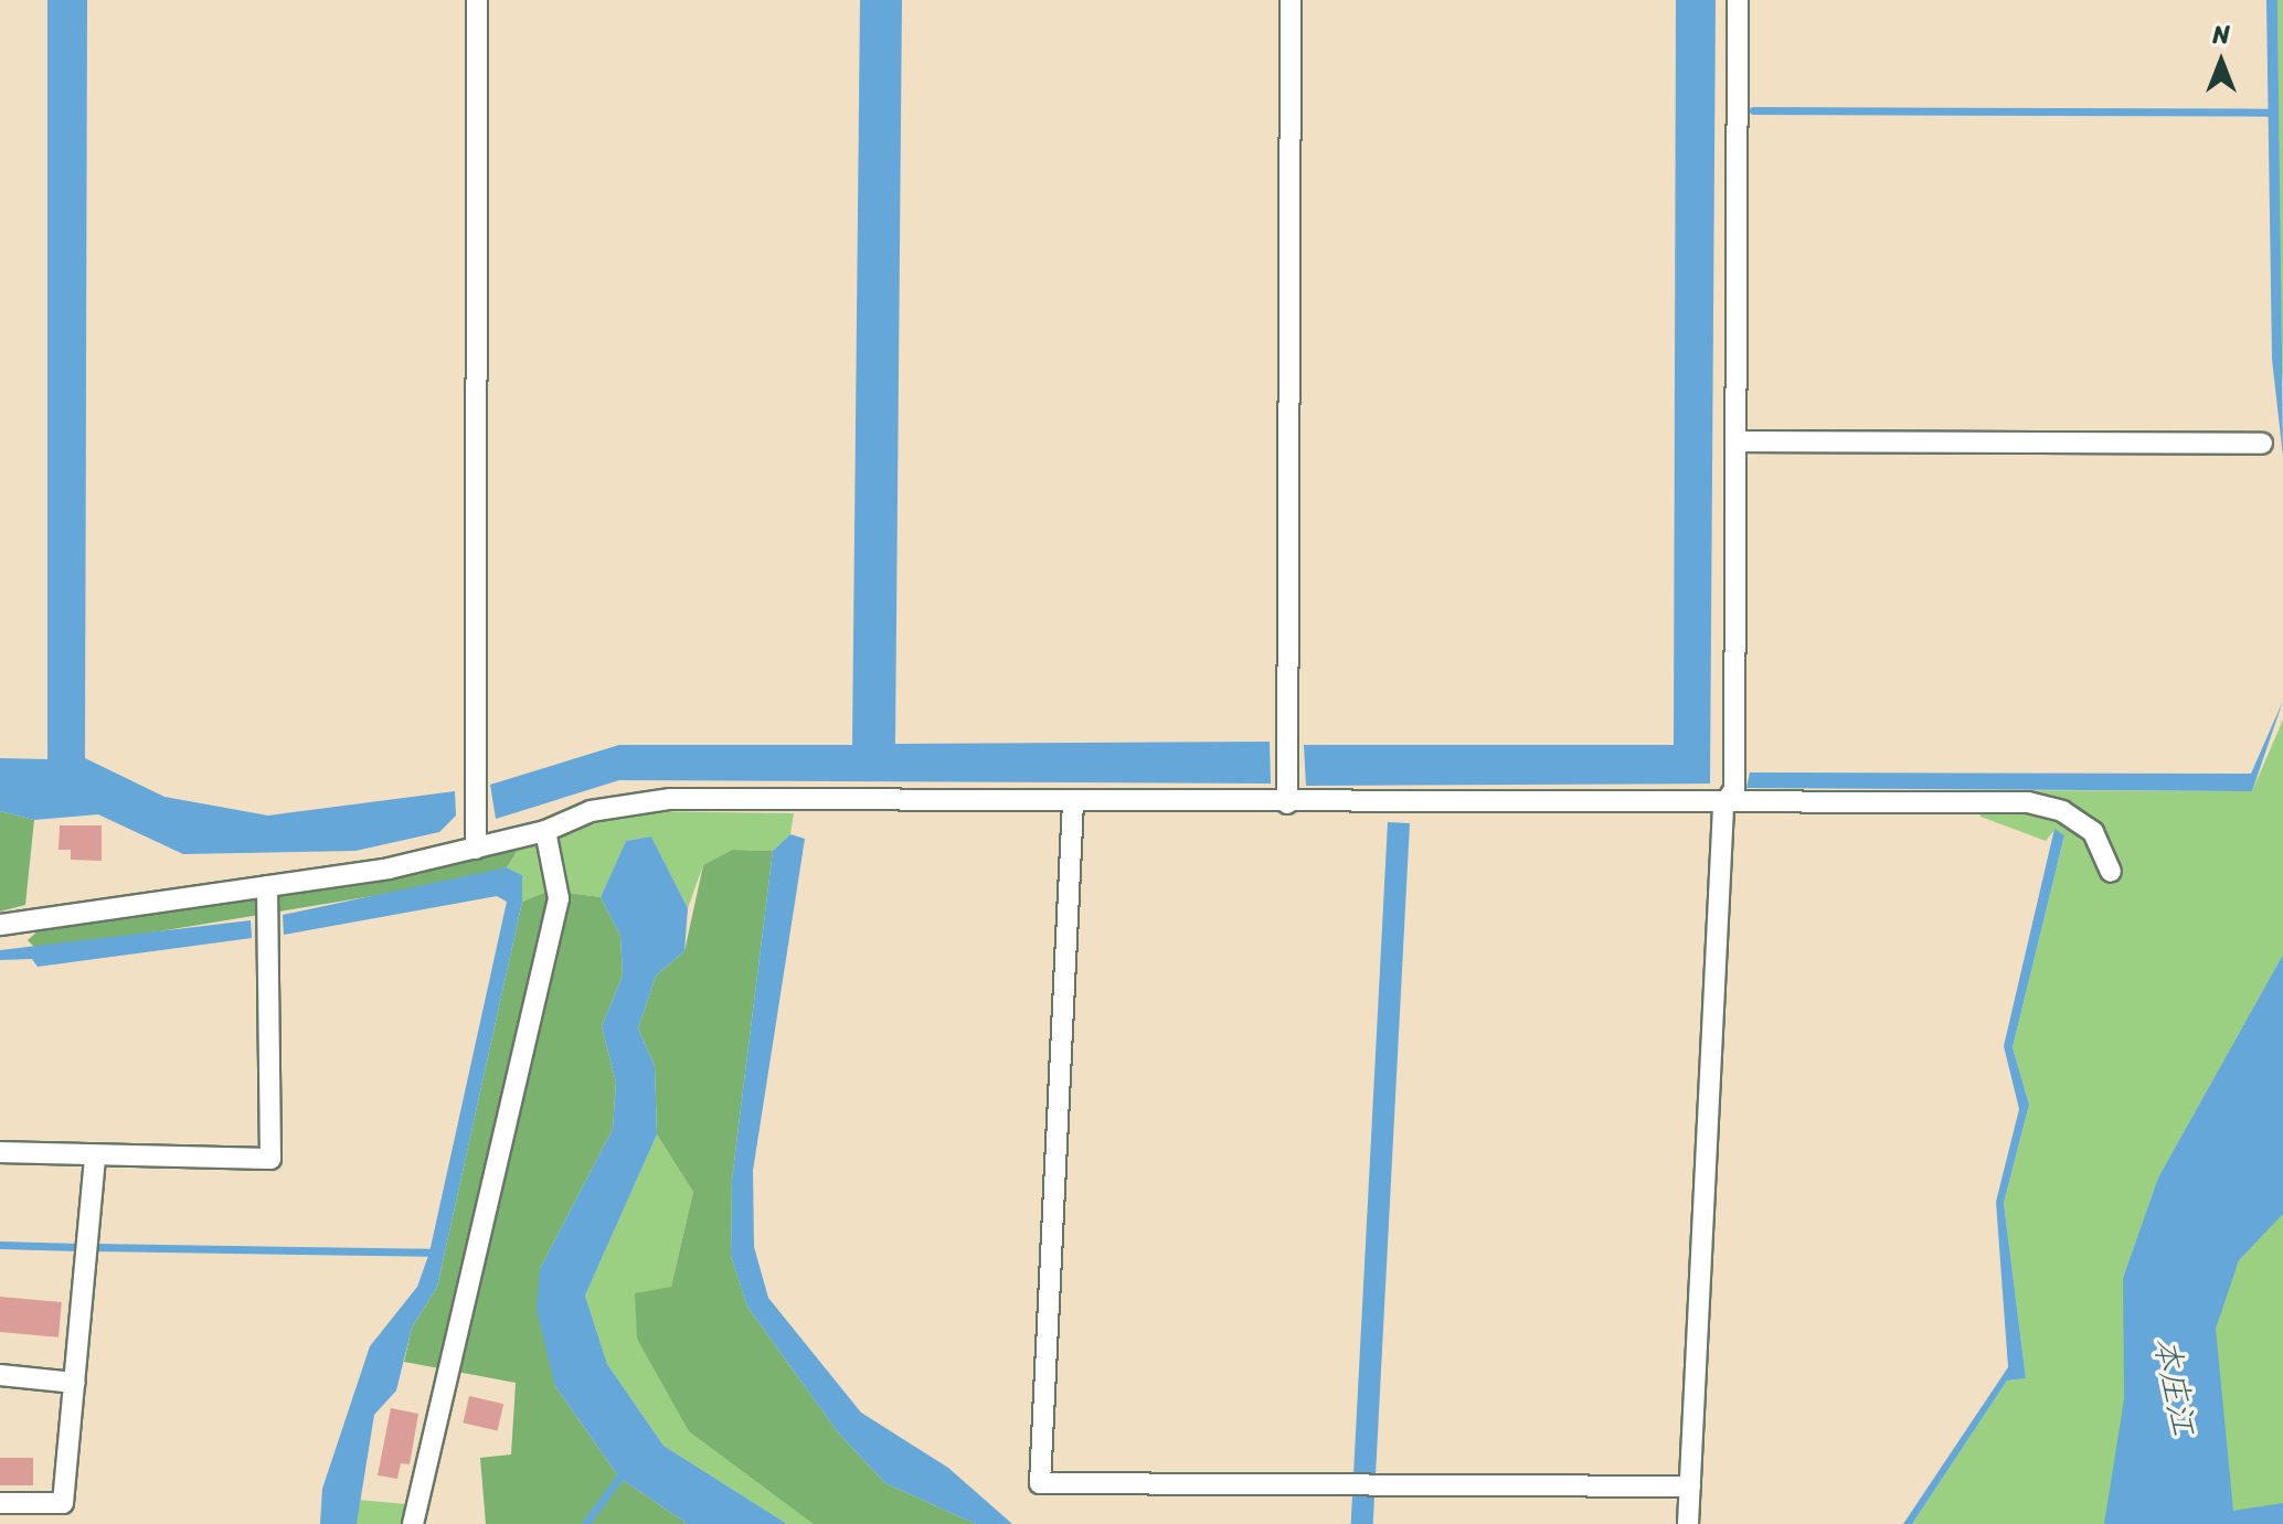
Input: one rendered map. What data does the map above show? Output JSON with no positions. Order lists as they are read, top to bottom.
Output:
{
  "water": ["本庄江"],
  "north": "top"
}
